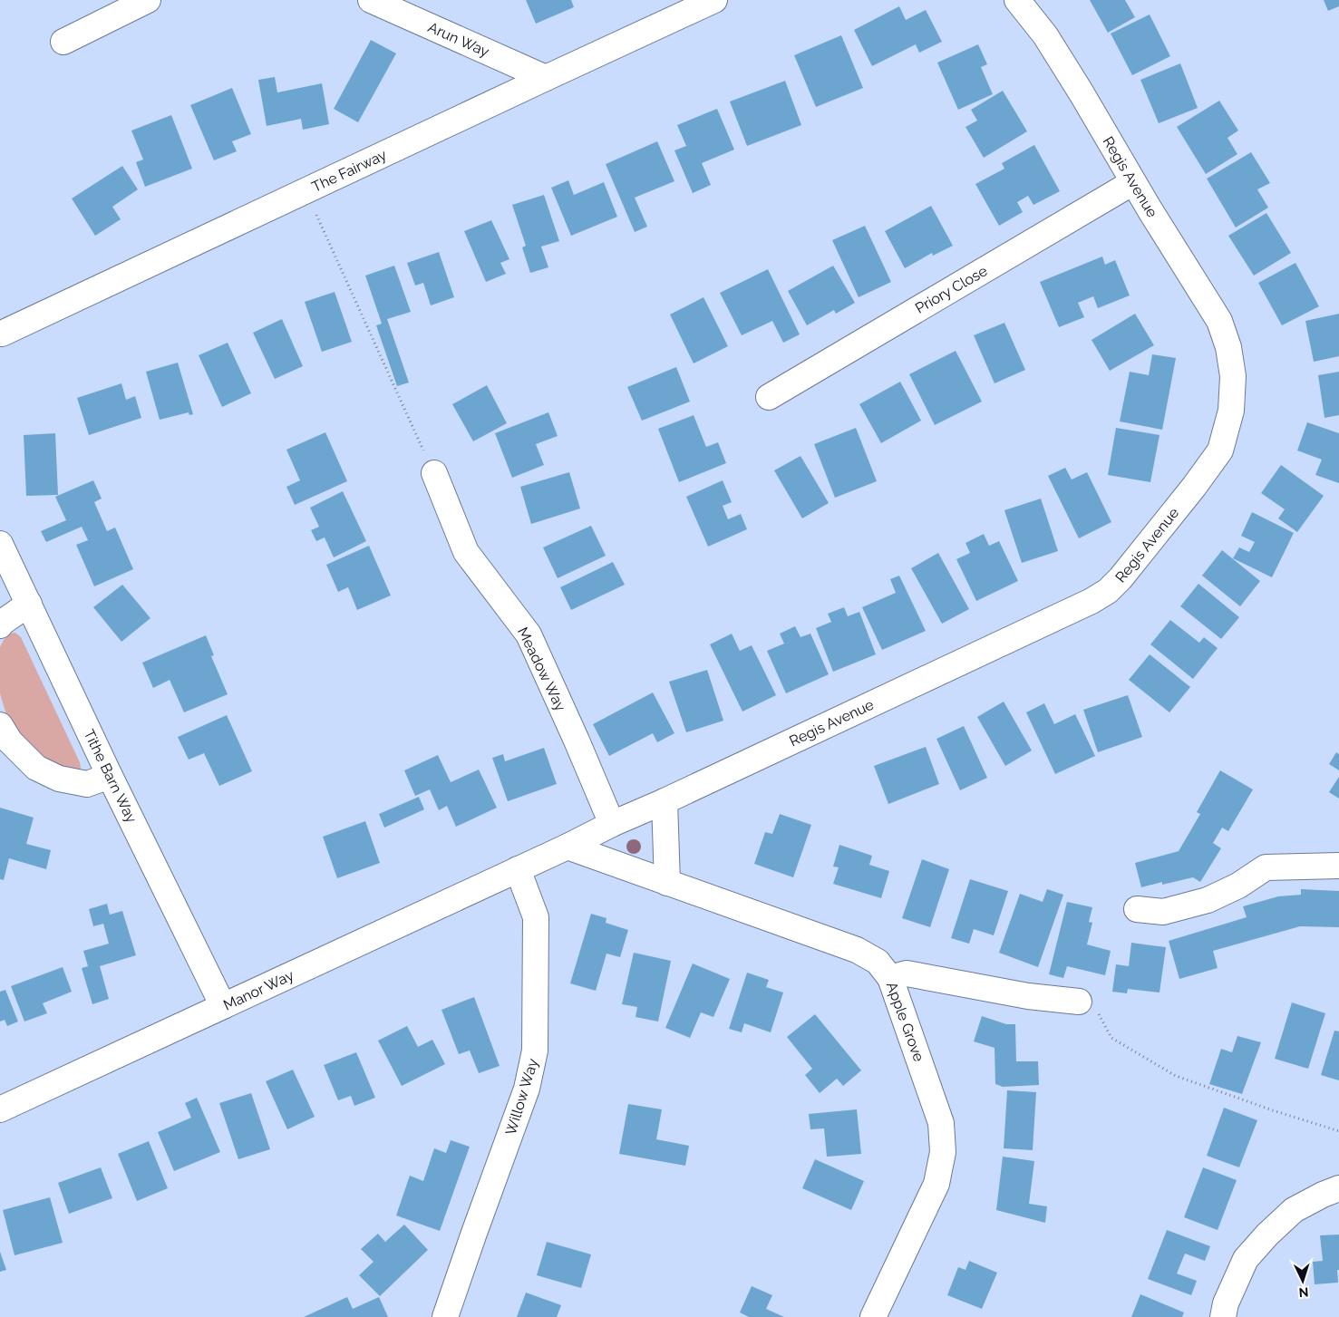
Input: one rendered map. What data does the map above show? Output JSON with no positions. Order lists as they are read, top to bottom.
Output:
{
  "streets": {
    "street": [
      "Arun Way",
      "The Fairway",
      "Regis Avenue",
      "Priory Close",
      "Meadow Way",
      "Tithe Barn Way",
      "Manor Way",
      "Apple Grove",
      "Willow Way"
    ]
  },
  "crossings": [
    ["Arun Way", "The Fairway"],
    ["Regis Avenue", "Priory Close"],
    ["Regis Avenue", "Meadow Way"],
    ["Regis Avenue", "Manor Way"],
    ["Regis Avenue", "Apple Grove"],
    ["Regis Avenue", "Willow Way"],
    ["Tithe Barn Way", "Manor Way"],
    ["Manor Way", "Willow Way"]
  ],
  "north": "bottom"
}
